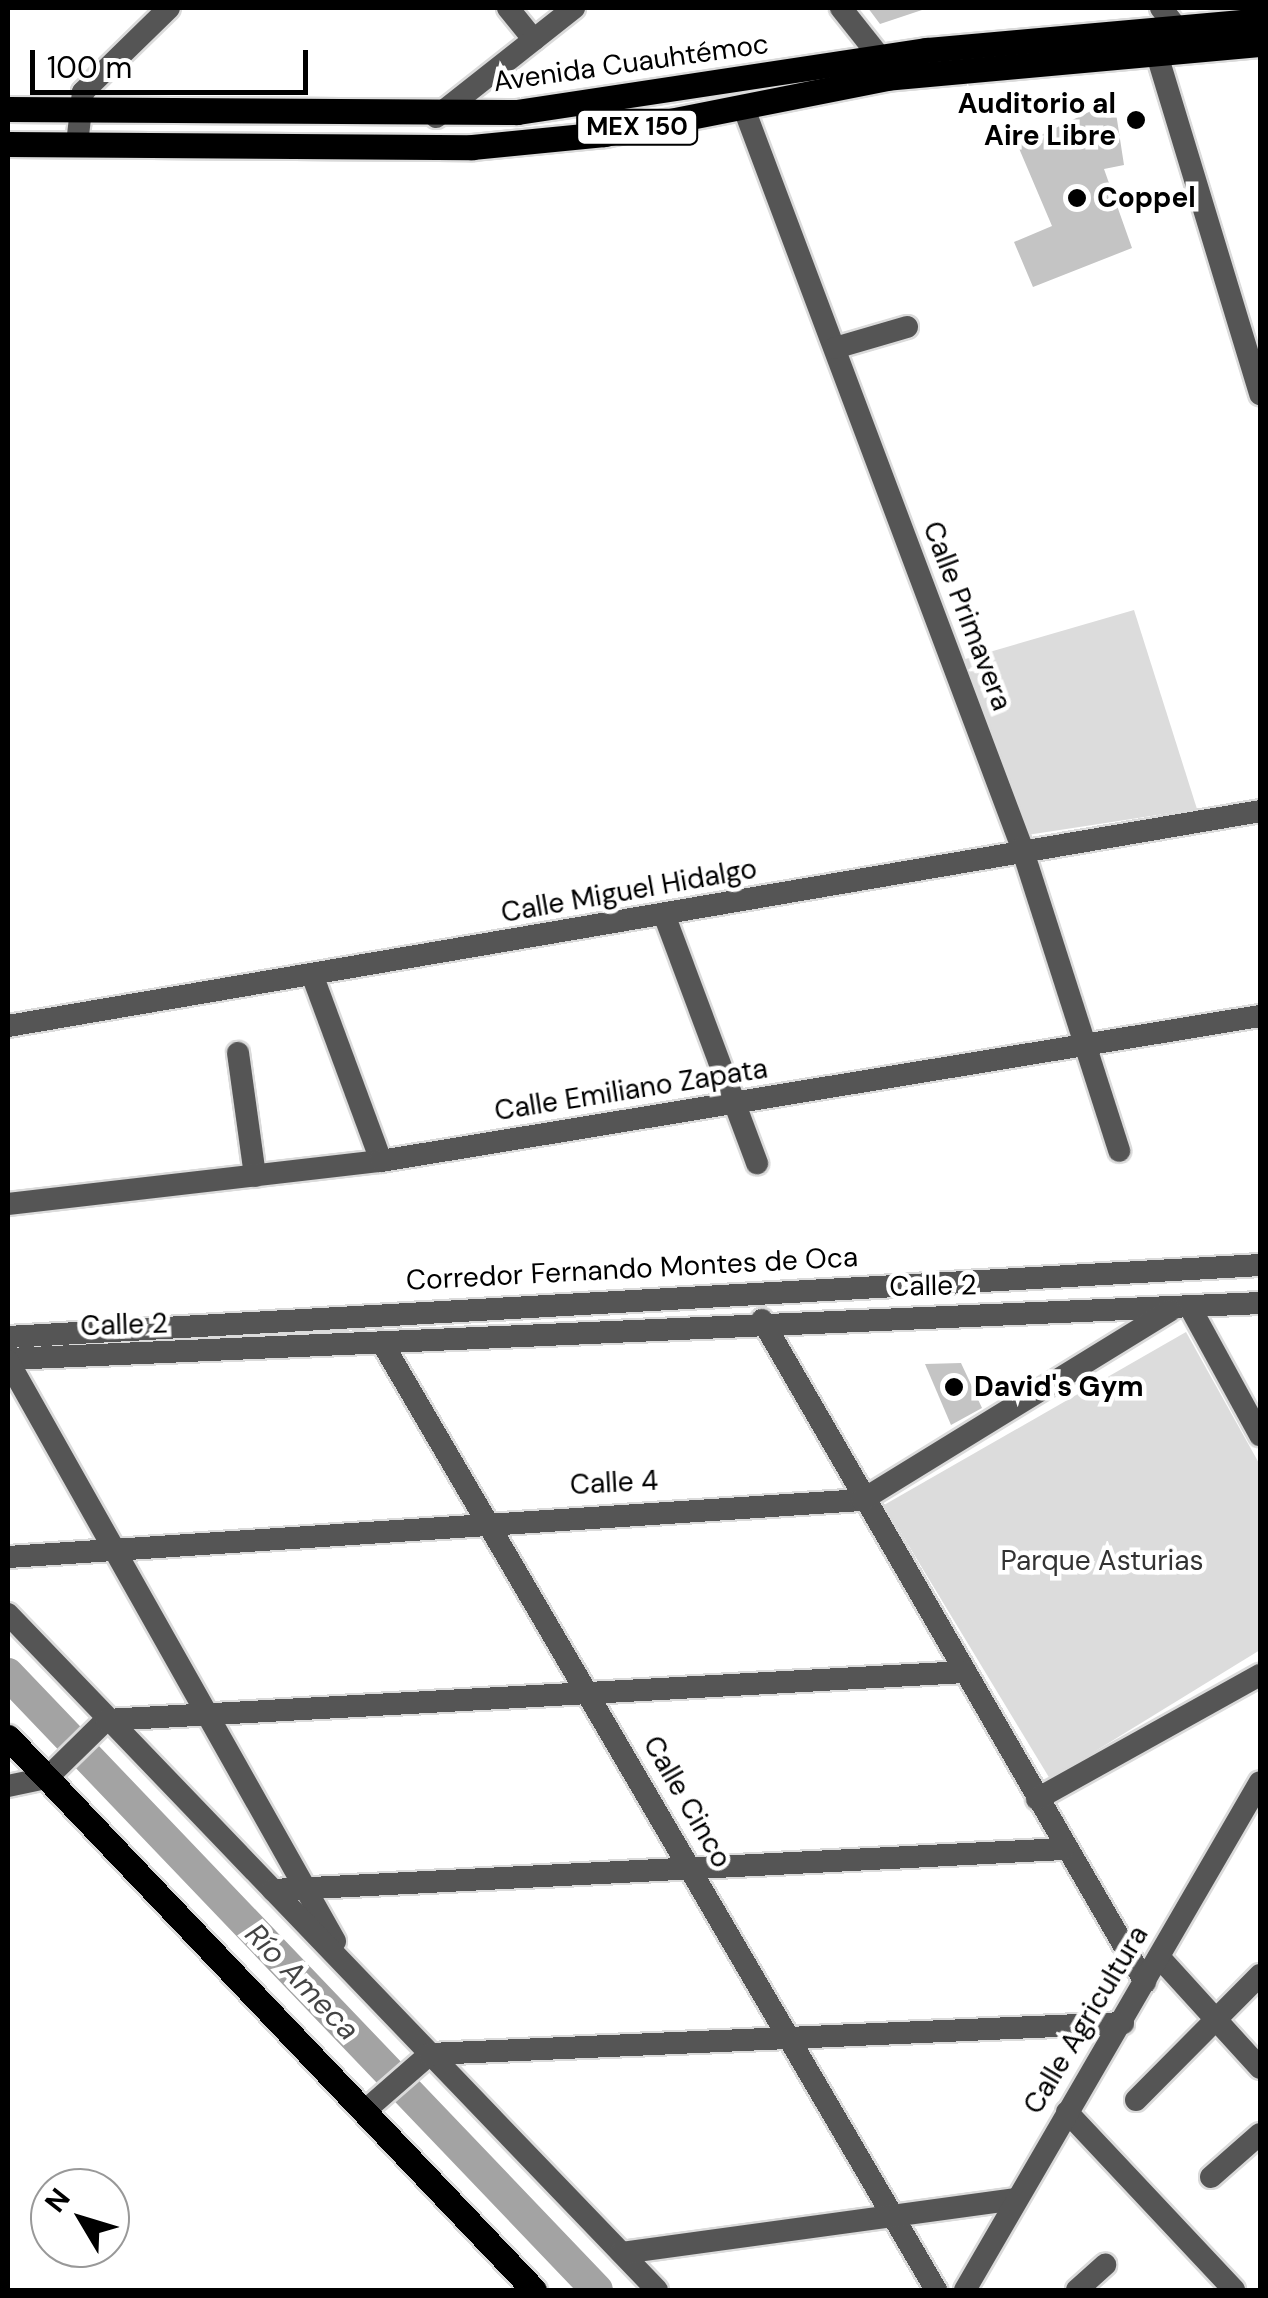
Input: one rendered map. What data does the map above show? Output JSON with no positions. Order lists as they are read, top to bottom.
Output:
{
  "streets": {
    "main road": ["Avenida Cuauhtémoc", "MEX 150"],
    "street": [
      "Calle Primavera",
      "Calle Miguel Hidalgo",
      "Calle Emiliano Zapata",
      "Corredor Fernando Montes de Oca",
      "Calle 2",
      "Calle 4",
      "Calle Cinco",
      "Calle Agricultura"
    ]
  },
  "crossings": [
    ["MEX 150", "Calle Primavera"],
    ["Calle Primavera", "Calle Miguel Hidalgo"],
    ["Calle Primavera", "Calle Emiliano Zapata"],
    ["Calle 2", "Calle 4"],
    ["Calle 2", "Calle Cinco"],
    ["Calle 4", "Calle Cinco"]
  ],
  "water": ["Río Ameca"],
  "parks": ["Parque Asturias"],
  "places": ["Auditorio al Aire Libre", "Coppel", "David's Gym"],
  "scale_bar": "100 m",
  "north": "top left"
}
